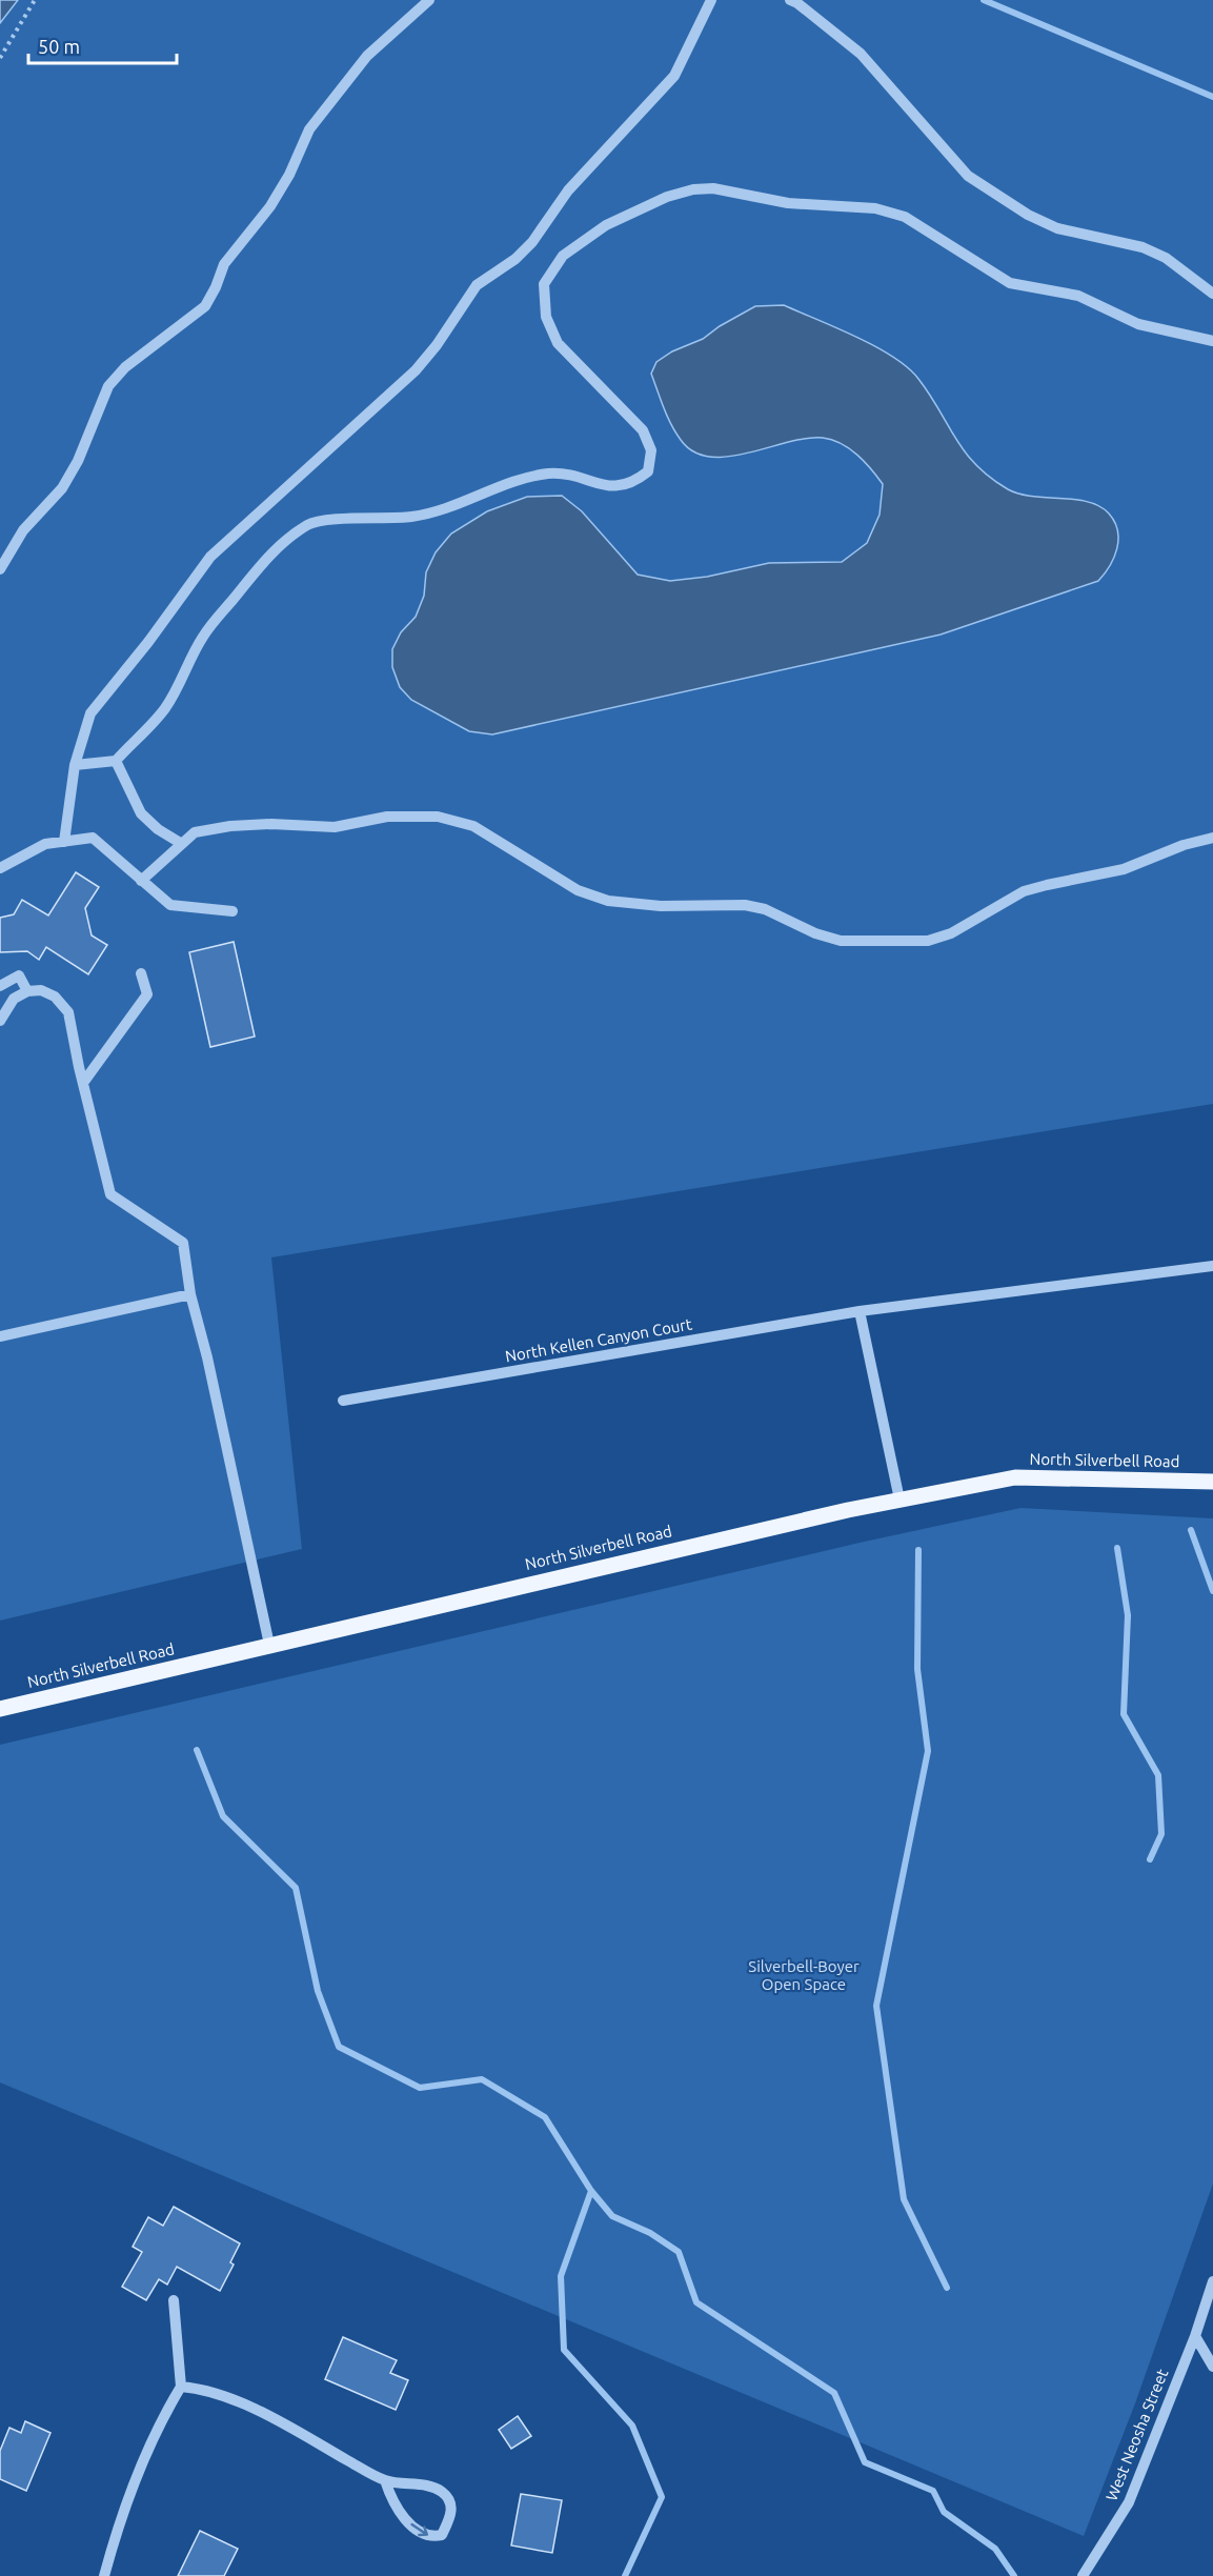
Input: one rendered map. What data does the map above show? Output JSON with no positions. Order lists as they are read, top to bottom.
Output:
{
  "streets": {
    "main road": ["North Silverbell Road"],
    "street": ["North Kellen Canyon Court", "West Neosha Street"]
  },
  "parks": ["Silverbell-Boyer Open Space"],
  "scale_bar": "50 m"
}
